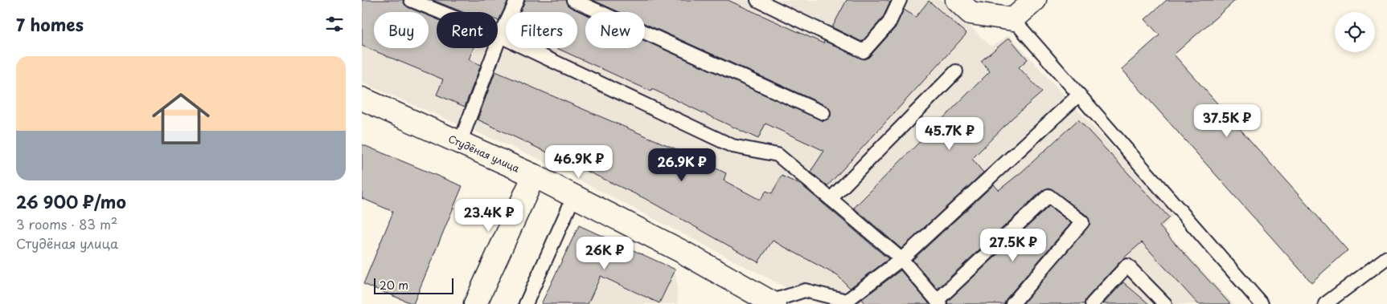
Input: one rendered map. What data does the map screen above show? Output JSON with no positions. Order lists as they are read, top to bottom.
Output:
{
  "streets": {
    "street": ["Студёная улица"]
  },
  "scale_bar": "20 m",
  "page": {
    "heading": "7 homes",
    "chip": [
      "Buy",
      "Rent",
      "Filters",
      "New"
    ],
    "list": [
      {
        "name": "26 900 ₽/mo",
        "note": "3 rooms · 83 m² · Студёная улица"
      }
    ],
    "price": [
      "37.5K ₽",
      "45.7K ₽",
      "46.9K ₽",
      "26.9K ₽",
      "23.4K ₽",
      "27.5K ₽",
      "26K ₽"
    ],
    "scale": "20 m"
  }
}
